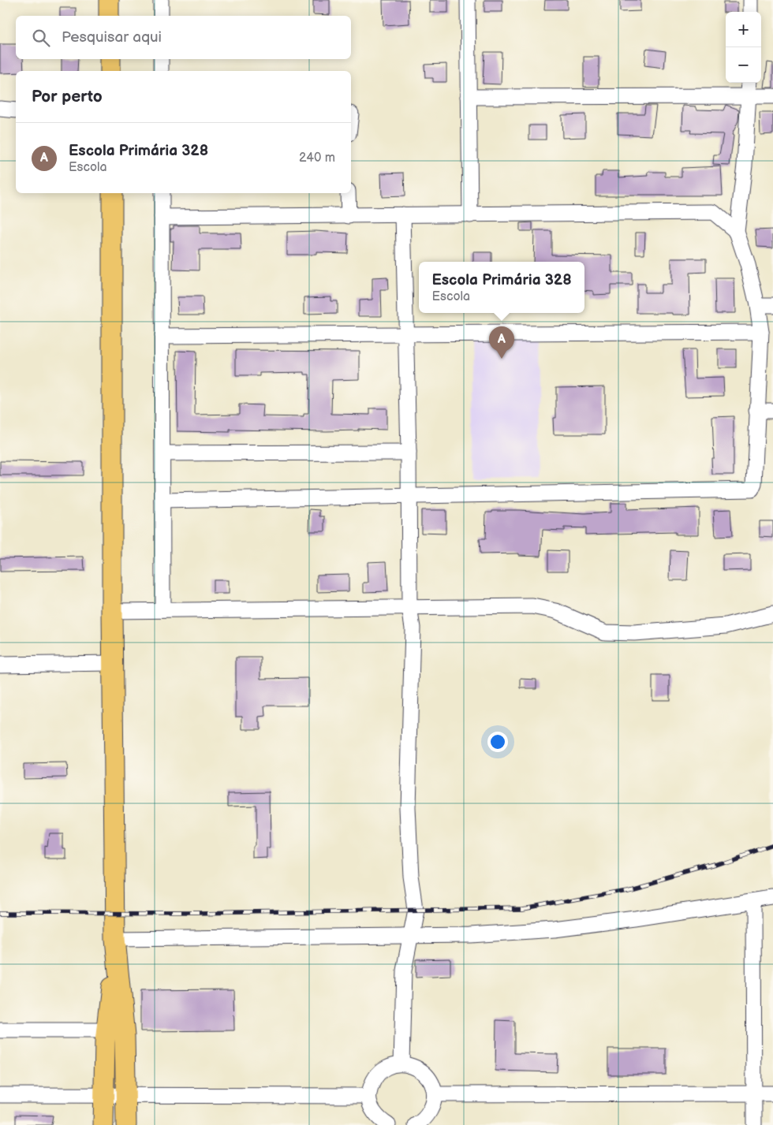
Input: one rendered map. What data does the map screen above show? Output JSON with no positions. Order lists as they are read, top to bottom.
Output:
{
  "page": {
    "map_buttons": ["+", "−"],
    "search": "Pesquisar aqui",
    "heading": "Por perto",
    "list": [
      {
        "mark": "A",
        "name": "Escola Primária 328",
        "note": "Escola",
        "value": "240 m"
      }
    ],
    "popup": ["Escola Primária 328", "Escola"],
    "pins": "A"
  }
}
